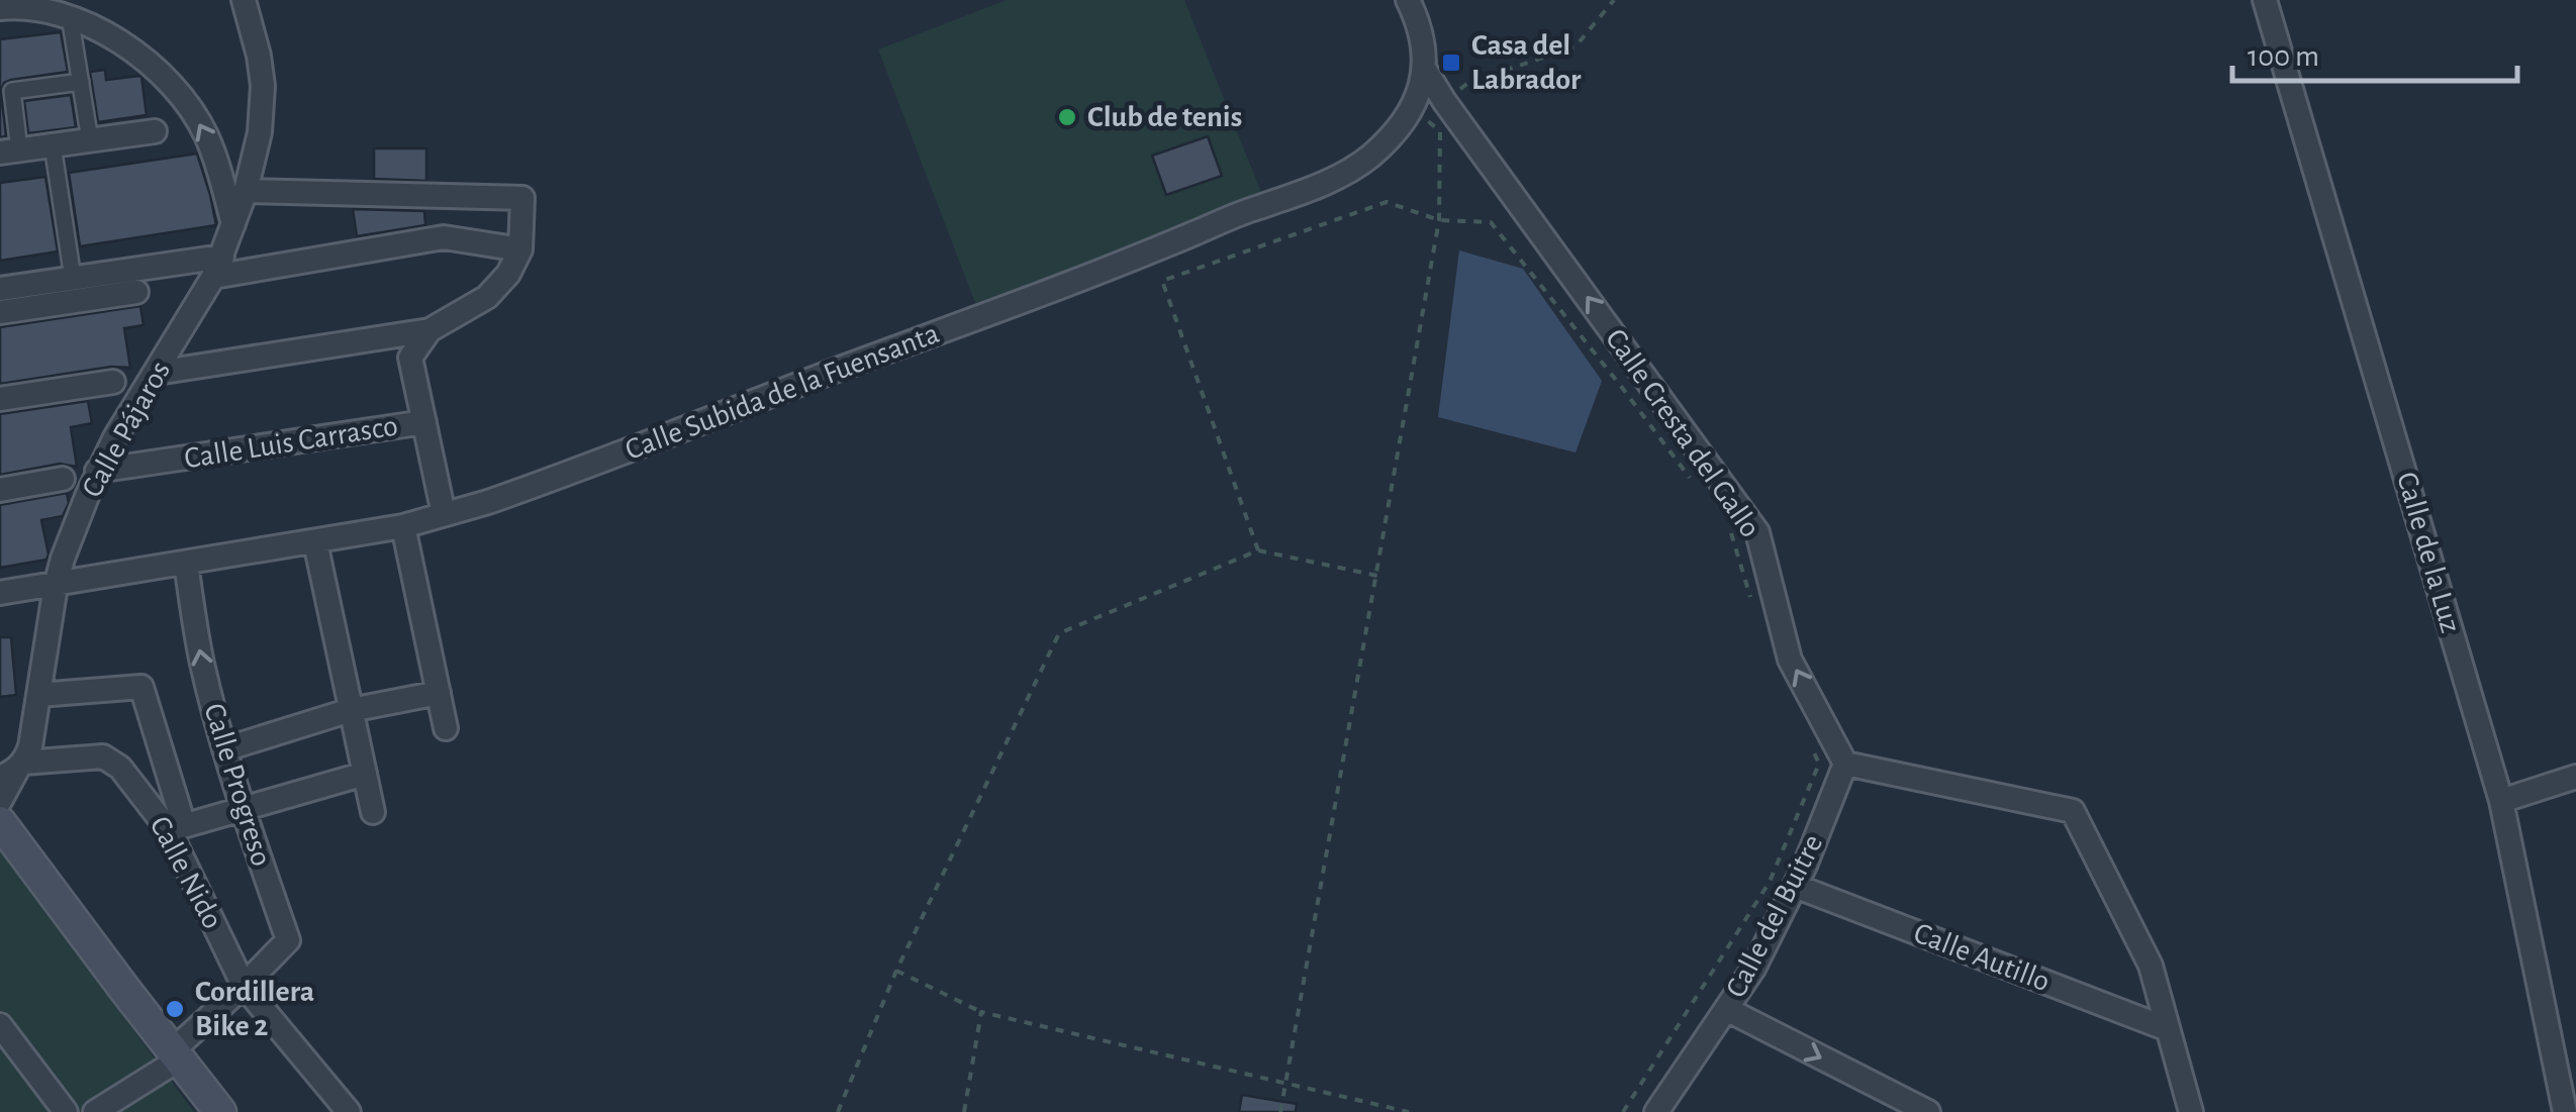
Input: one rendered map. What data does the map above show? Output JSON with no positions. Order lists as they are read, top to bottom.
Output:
{
  "streets": {
    "street": [
      "Calle Subida de la Fuensanta",
      "Calle Pájaros",
      "Calle Cresta del Gallo",
      "Calle Luis Carrasco",
      "Calle de la Luz",
      "Calle Progreso",
      "Calle Nido",
      "Calle del Buitre",
      "Calle Autillo"
    ]
  },
  "crossings": [
    ["Calle Subida de la Fuensanta", "Calle Pájaros"],
    ["Calle Subida de la Fuensanta", "Calle Cresta del Gallo"],
    ["Calle Subida de la Fuensanta", "Calle Progreso"],
    ["Calle Pájaros", "Calle Luis Carrasco"],
    ["Calle Pájaros", "Calle Nido"],
    ["Calle Cresta del Gallo", "Calle del Buitre"],
    ["Calle Progreso", "Calle Nido"],
    ["Calle del Buitre", "Calle Autillo"]
  ],
  "one_way": ["Calle Cresta del Gallo"],
  "places": {
    "transit": ["Casa del Labrador"],
    "other": ["Club de tenis", "Cordillera Bike 2"]
  },
  "scale_bar": "100 m"
}
